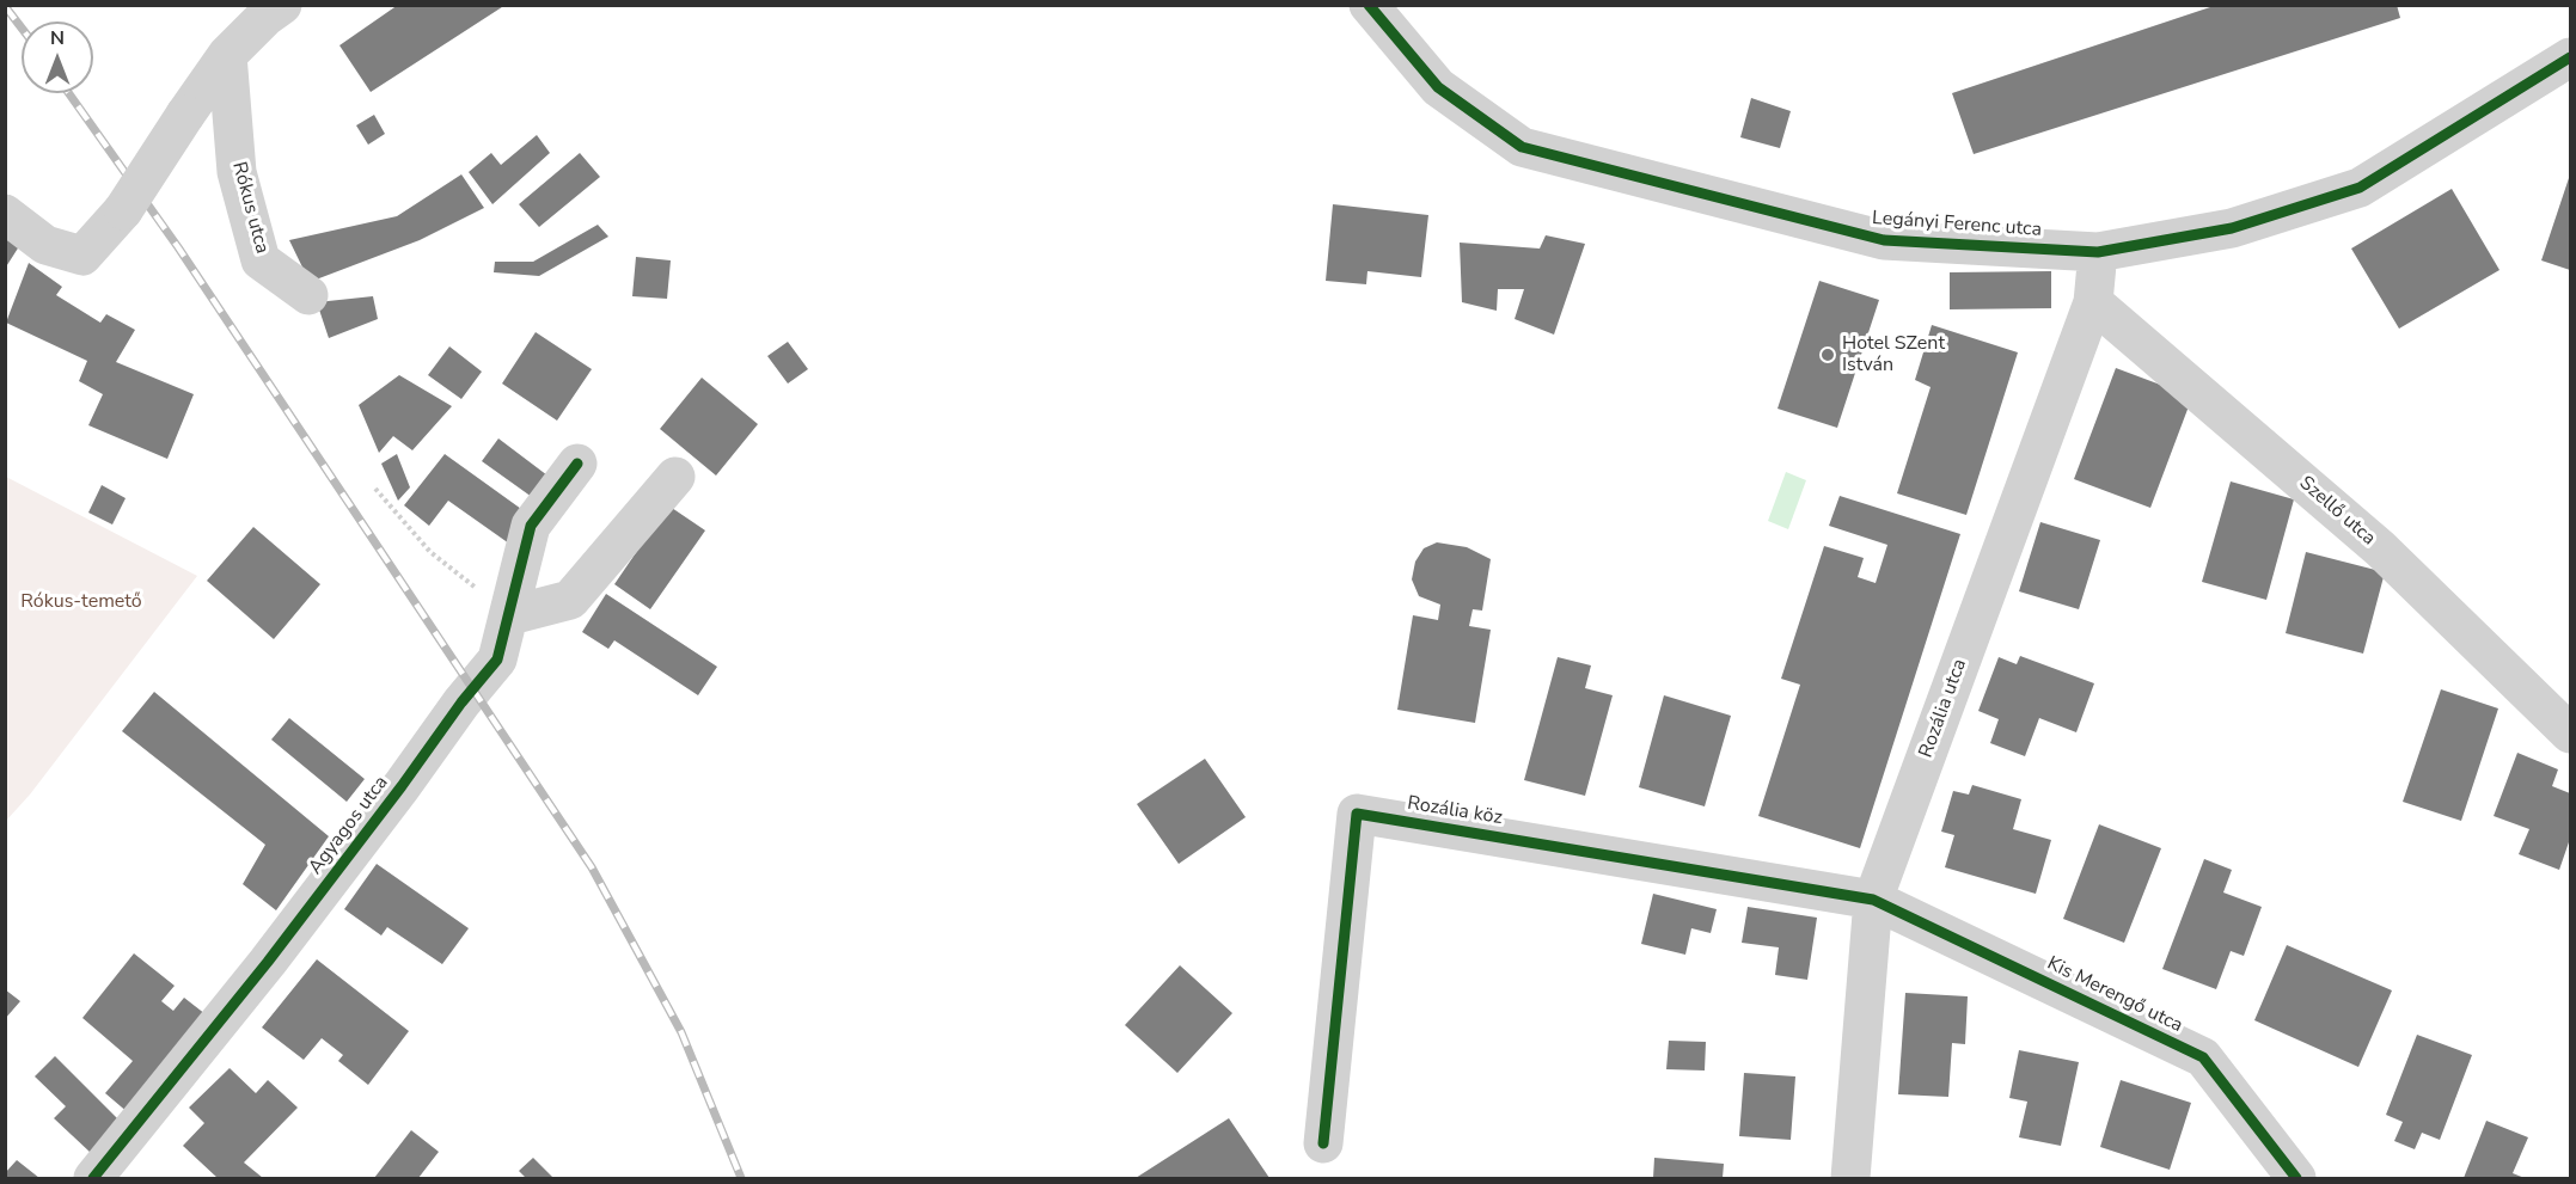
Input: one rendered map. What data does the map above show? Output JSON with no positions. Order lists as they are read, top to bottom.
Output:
{
  "streets": {
    "street": [
      "Rókus utca",
      "Legányi Ferenc utca",
      "Szellő utca",
      "Rozália utca",
      "Rozália köz",
      "Agyagos utca",
      "Kis Merengő utca"
    ]
  },
  "crossings": [
    ["Legányi Ferenc utca", "Rozália utca"],
    ["Szellő utca", "Rozália utca"],
    ["Rozália utca", "Rozália köz"],
    ["Rozália utca", "Kis Merengő utca"],
    ["Rozália köz", "Kis Merengő utca"]
  ],
  "parks": ["Rókus-temető"],
  "places": ["Hotel SZent István"],
  "north": "top"
}
